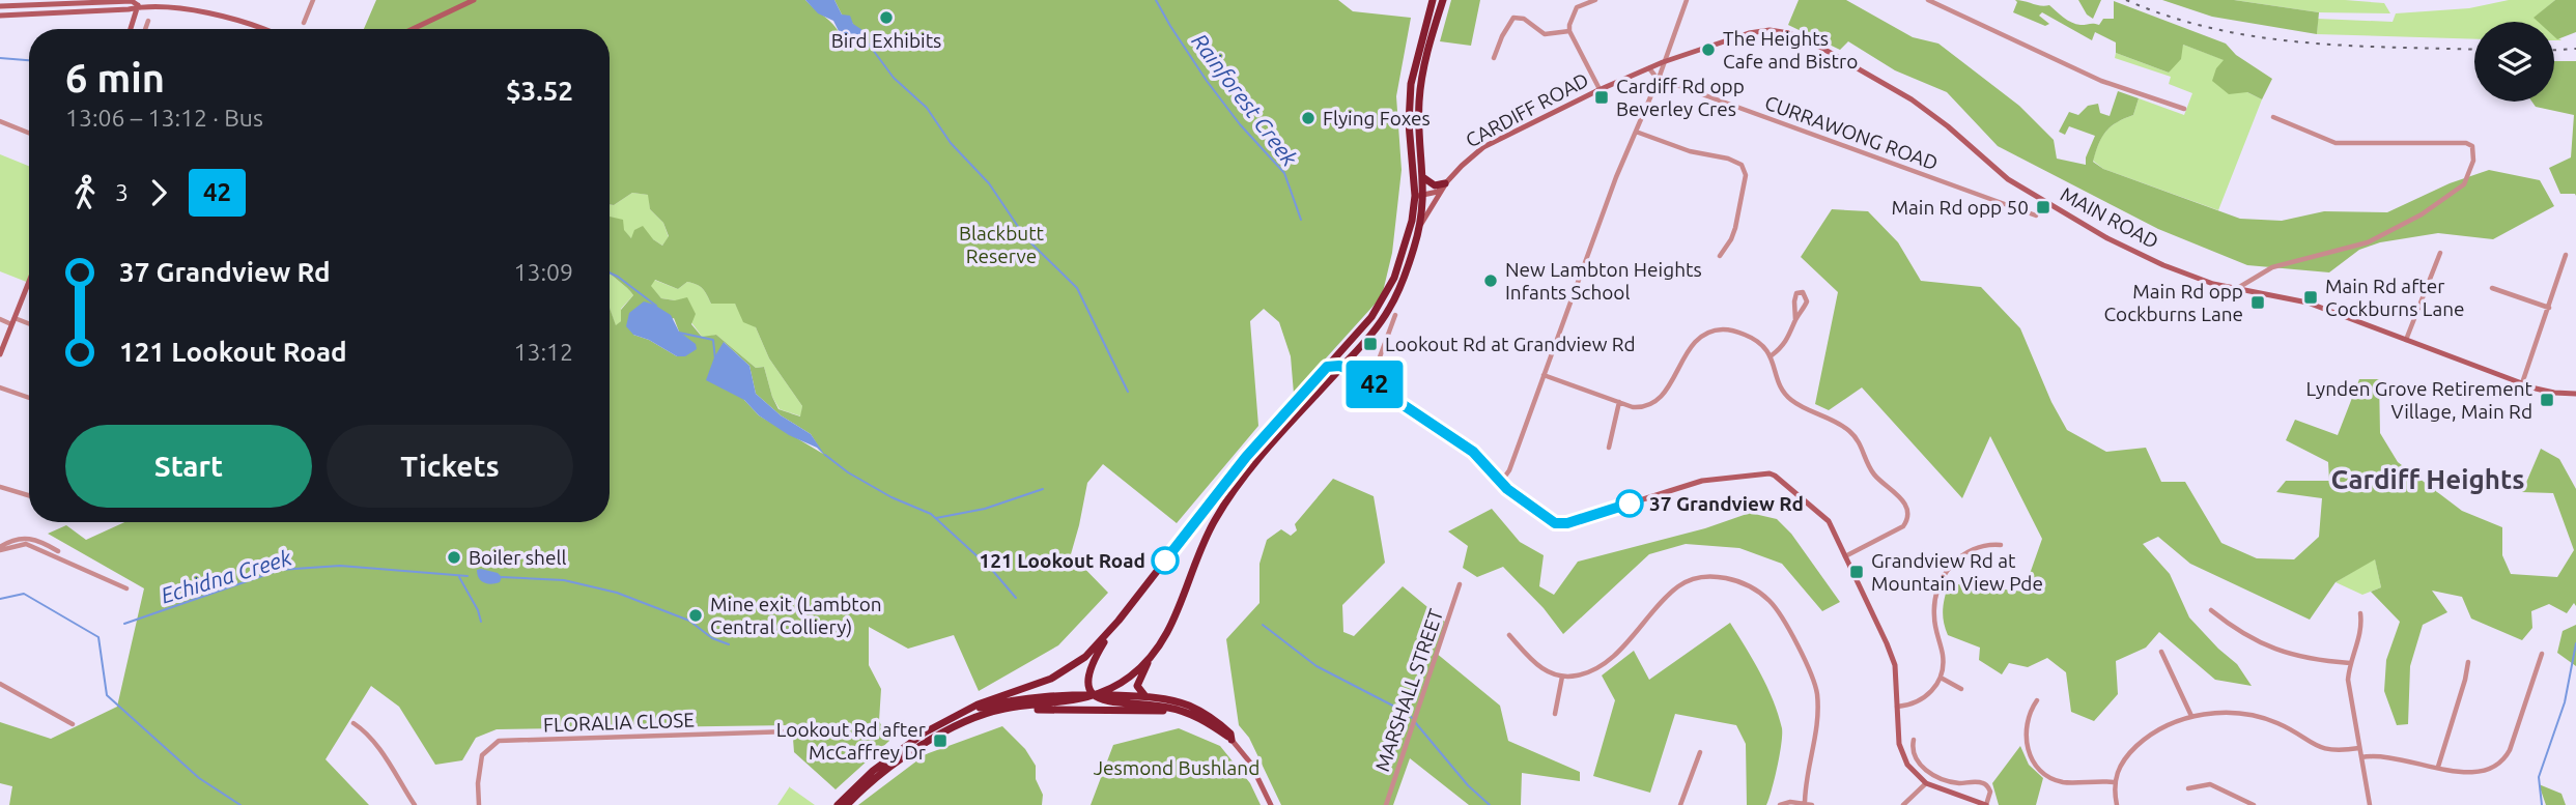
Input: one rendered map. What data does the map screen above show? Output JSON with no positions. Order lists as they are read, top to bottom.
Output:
{
  "streets": {
    "main road": ["CARDIFF ROAD", "MAIN ROAD"],
    "street": ["CURRAWONG ROAD", "MARSHALL STREET", "FLORALIA CLOSE"]
  },
  "crossings": [
    ["CARDIFF ROAD", "MAIN ROAD"]
  ],
  "districts": ["Cardiff Heights"],
  "water": ["Rainforest Creek", "Echidna Creek"],
  "parks": ["Blackbutt Reserve", "Jesmond Bushland"],
  "places": {
    "other": [
      "Bird Exhibits",
      "The Heights Cafe and Bistro",
      "Flying Foxes",
      "New Lambton Heights Infants School",
      "37 Grandview Rd",
      "Boiler shell",
      "121 Lookout Road",
      "Mine exit (Lambton Central Colliery)"
    ],
    "transit": [
      "Cardiff Rd opp Beverley Cres",
      "Main Rd opp 50",
      "Main Rd after Cockburns Lane",
      "Main Rd opp Cockburns Lane",
      "Lookout Rd at Grandview Rd",
      "Lynden Grove Retirement Village, Main Rd",
      "Grandview Rd at Mountain View Pde",
      "Lookout Rd after McCaffrey Dr"
    ]
  },
  "lines": ["bus line 42"],
  "page": {
    "on_map": "42",
    "heading": ["6 min", "13:06 – 13:12 · Bus", "$3.52"],
    "legs": ["3", "42"],
    "list": [
      {
        "name": "37 Grandview Rd",
        "value": "13:09"
      },
      {
        "name": "121 Lookout Road",
        "value": "13:12"
      }
    ],
    "buttons": ["Start", "Tickets"]
  }
}
